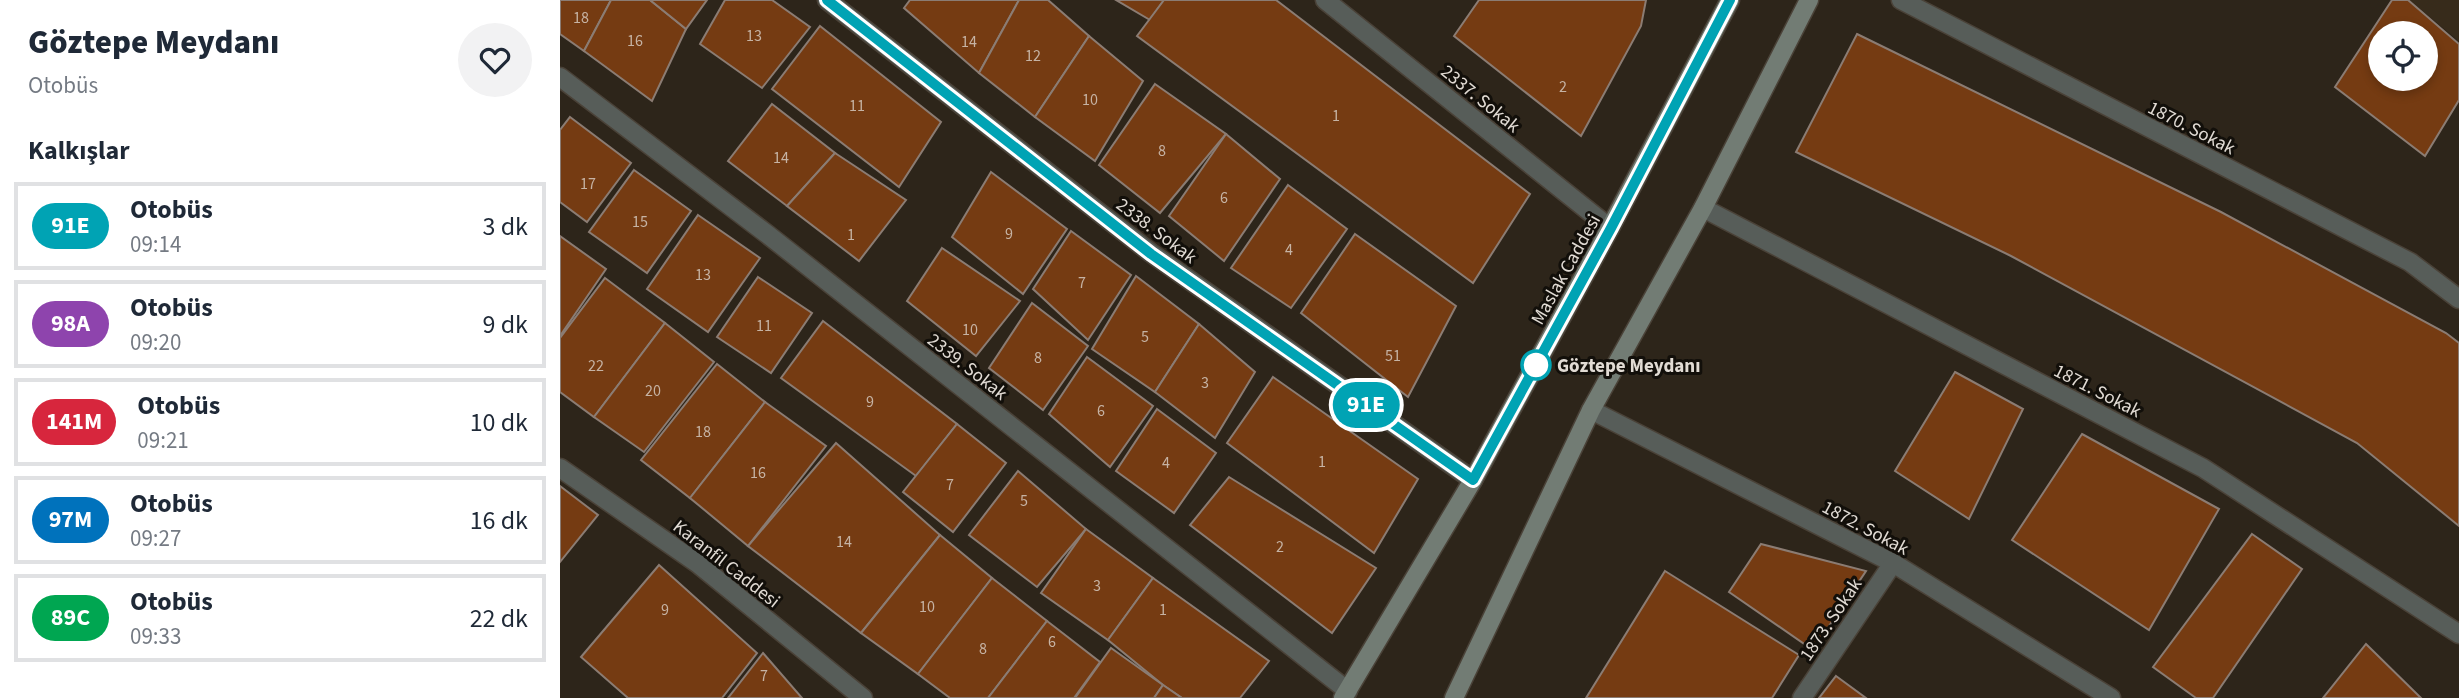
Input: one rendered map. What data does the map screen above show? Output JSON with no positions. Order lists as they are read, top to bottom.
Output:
{
  "streets": {
    "main road": ["Maslak Caddesi"],
    "street": [
      "2337. Sokak",
      "1870. Sokak",
      "2338. Sokak",
      "2339. Sokak",
      "1871. Sokak",
      "1872. Sokak",
      "Karanfil Caddesi",
      "1873. Sokak"
    ]
  },
  "crossings": [
    ["2337. Sokak", "Maslak Caddesi"],
    ["2338. Sokak", "Maslak Caddesi"],
    ["Maslak Caddesi", "2339. Sokak"],
    ["1872. Sokak", "1873. Sokak"]
  ],
  "places": ["Göztepe Meydanı"],
  "lines": ["bus line 91E"],
  "house_numbers": [
    "18",
    "13",
    "16",
    "14",
    "12",
    "2",
    "10",
    "11",
    "1",
    "8",
    "14",
    "17",
    "6",
    "15",
    "9",
    "1",
    "4",
    "13",
    "7",
    "11",
    "10",
    "5",
    "51",
    "8",
    "22",
    "3",
    "20",
    "9",
    "6",
    "18",
    "1",
    "4",
    "16",
    "7",
    "5",
    "14",
    "2",
    "3",
    "10",
    "9",
    "1",
    "6",
    "8",
    "7"
  ],
  "page": {
    "heading": [
      ["Göztepe Meydanı", "Otobüs"],
      "Kalkışlar"
    ],
    "on_map": "91E",
    "list": [
      {
        "mark": "91E",
        "name": "Otobüs",
        "note": "09:14",
        "value": "3 dk"
      },
      {
        "mark": "98A",
        "name": "Otobüs",
        "note": "09:20",
        "value": "9 dk"
      },
      {
        "mark": "141M",
        "name": "Otobüs",
        "note": "09:21",
        "value": "10 dk"
      },
      {
        "mark": "97M",
        "name": "Otobüs",
        "note": "09:27",
        "value": "16 dk"
      },
      {
        "mark": "89C",
        "name": "Otobüs",
        "note": "09:33",
        "value": "22 dk"
      }
    ]
  }
}
